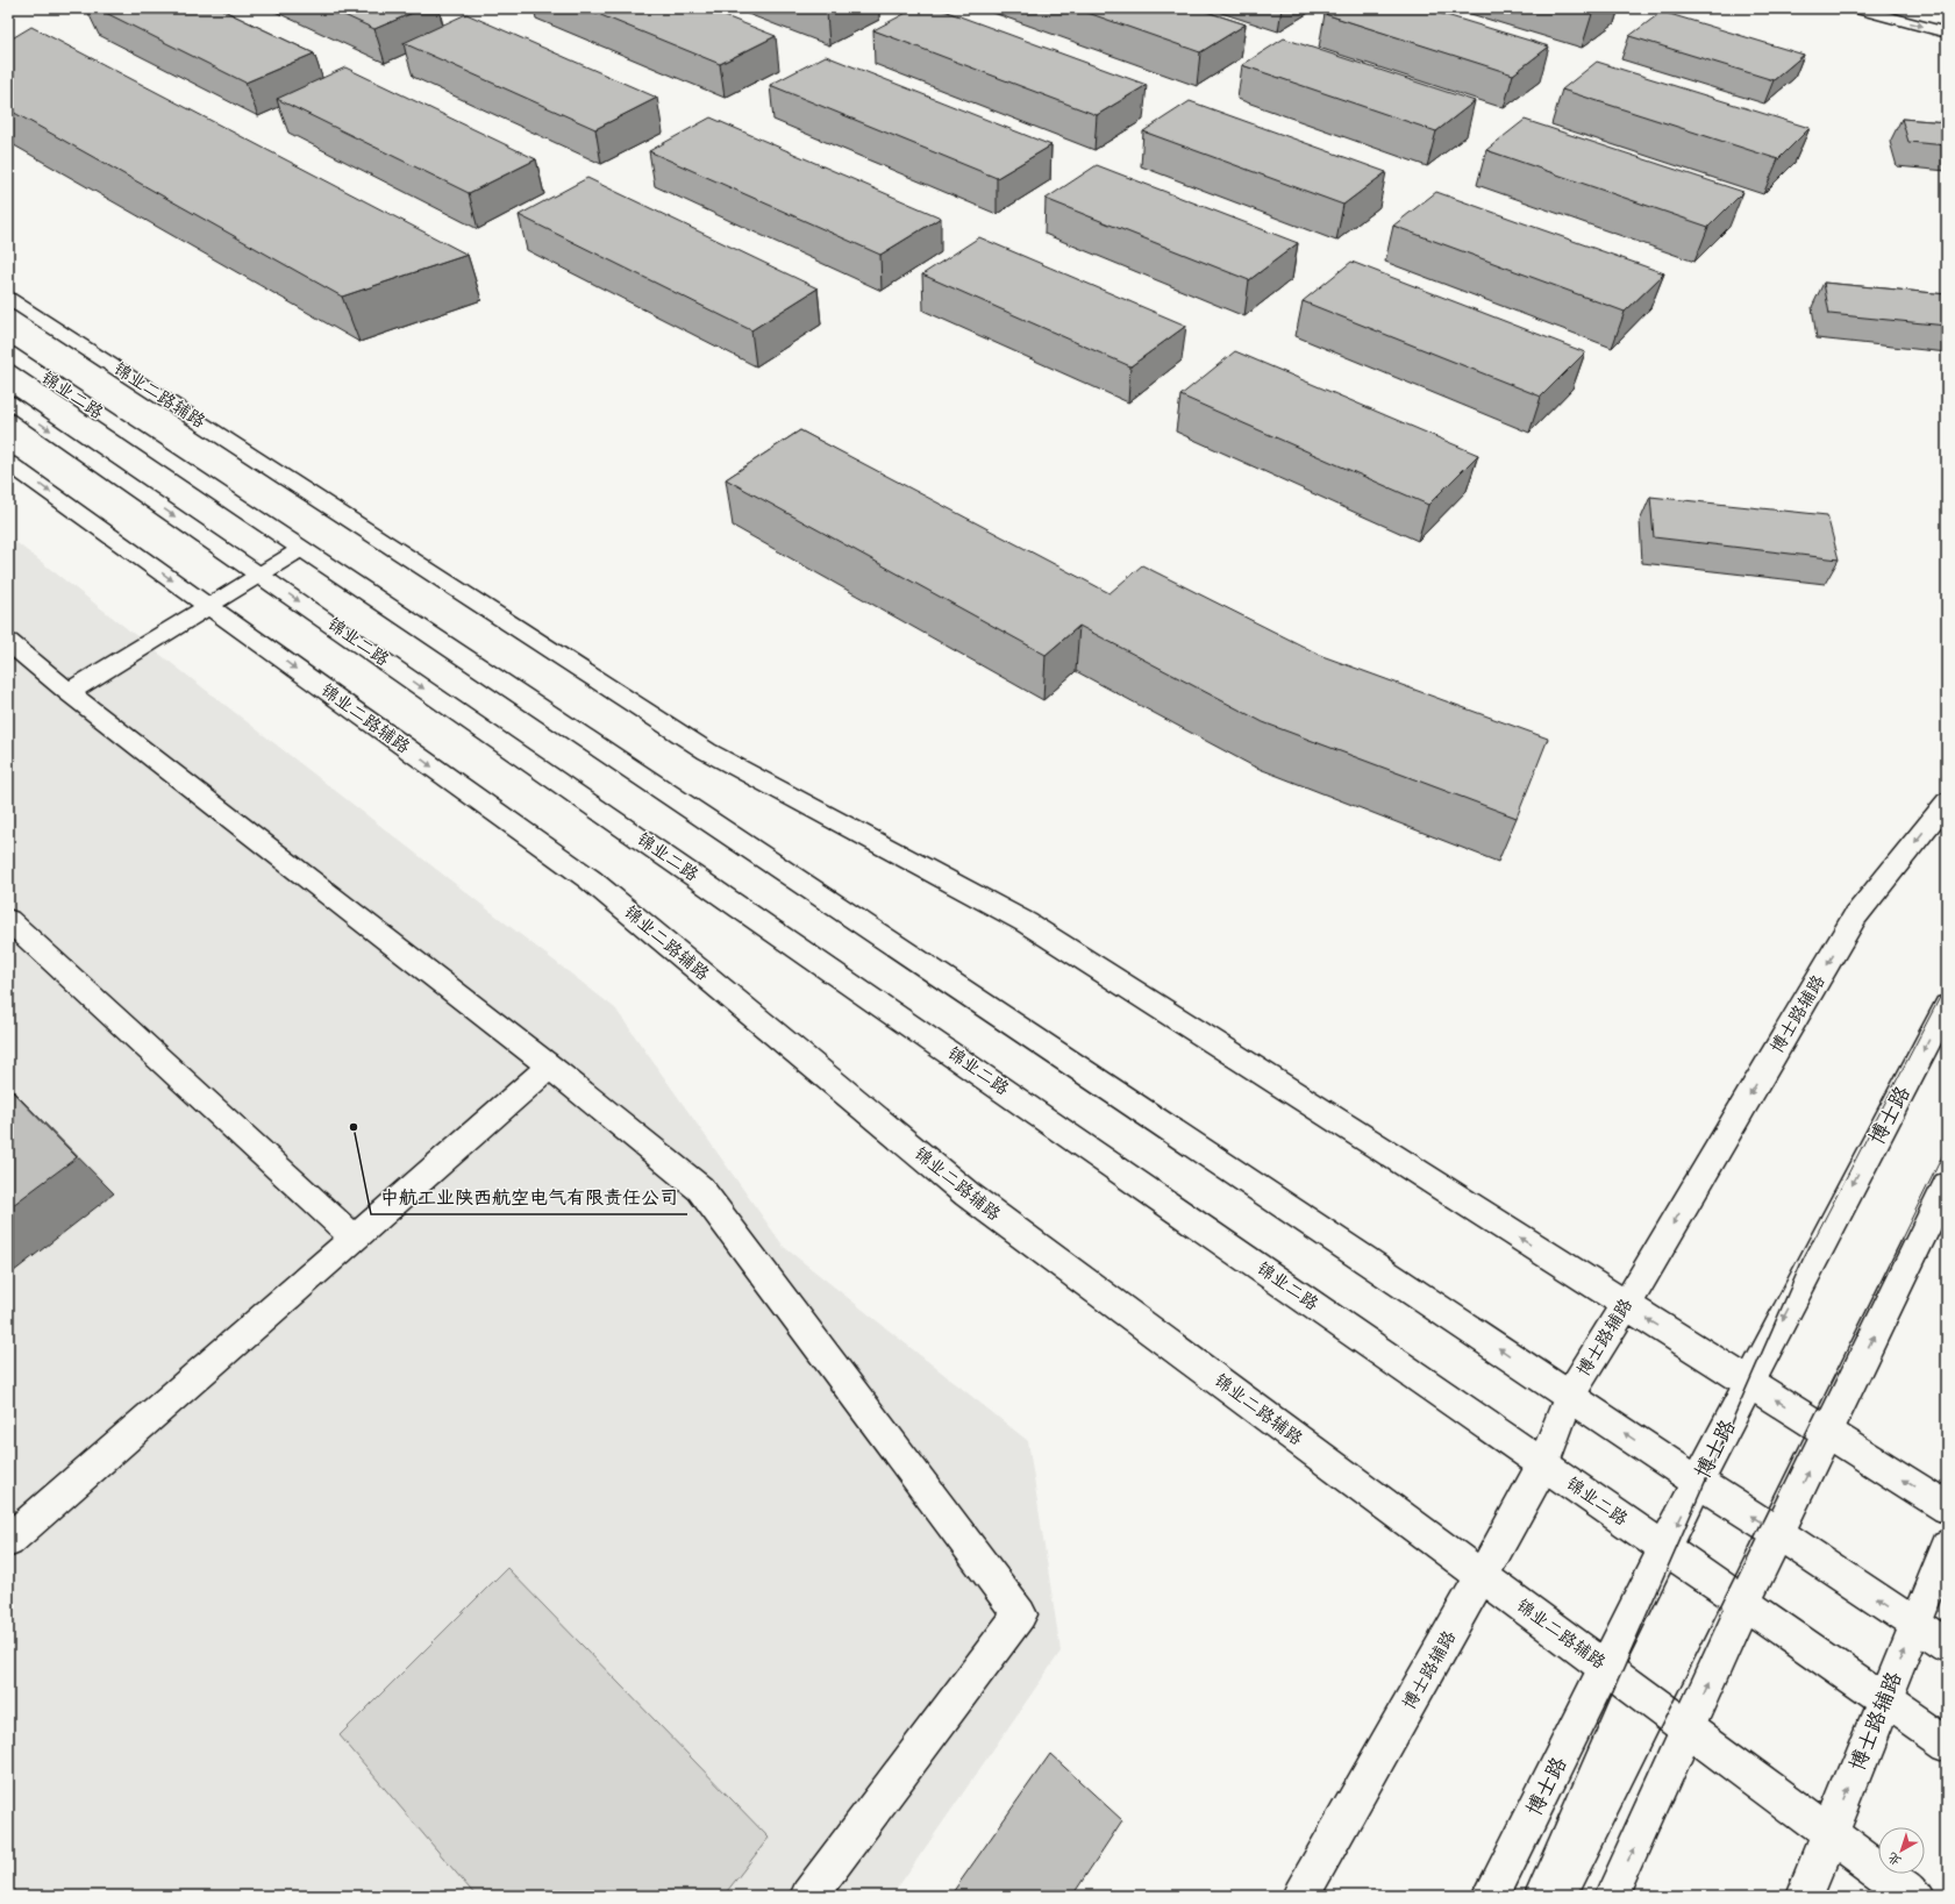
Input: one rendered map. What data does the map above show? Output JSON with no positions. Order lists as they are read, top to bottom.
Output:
{
  "streets": {
    "street": [
      "锦业二路",
      "锦业二路辅路",
      "博士路辅路",
      "博士路"
    ]
  },
  "crossings": [
    ["锦业二路", "博士路辅路"],
    ["锦业二路", "博士路"],
    ["锦业二路辅路", "博士路辅路"],
    ["锦业二路辅路", "博士路"]
  ],
  "places": ["中航工业陕西航空电气有限责任公司"],
  "north": "bottom left"
}
